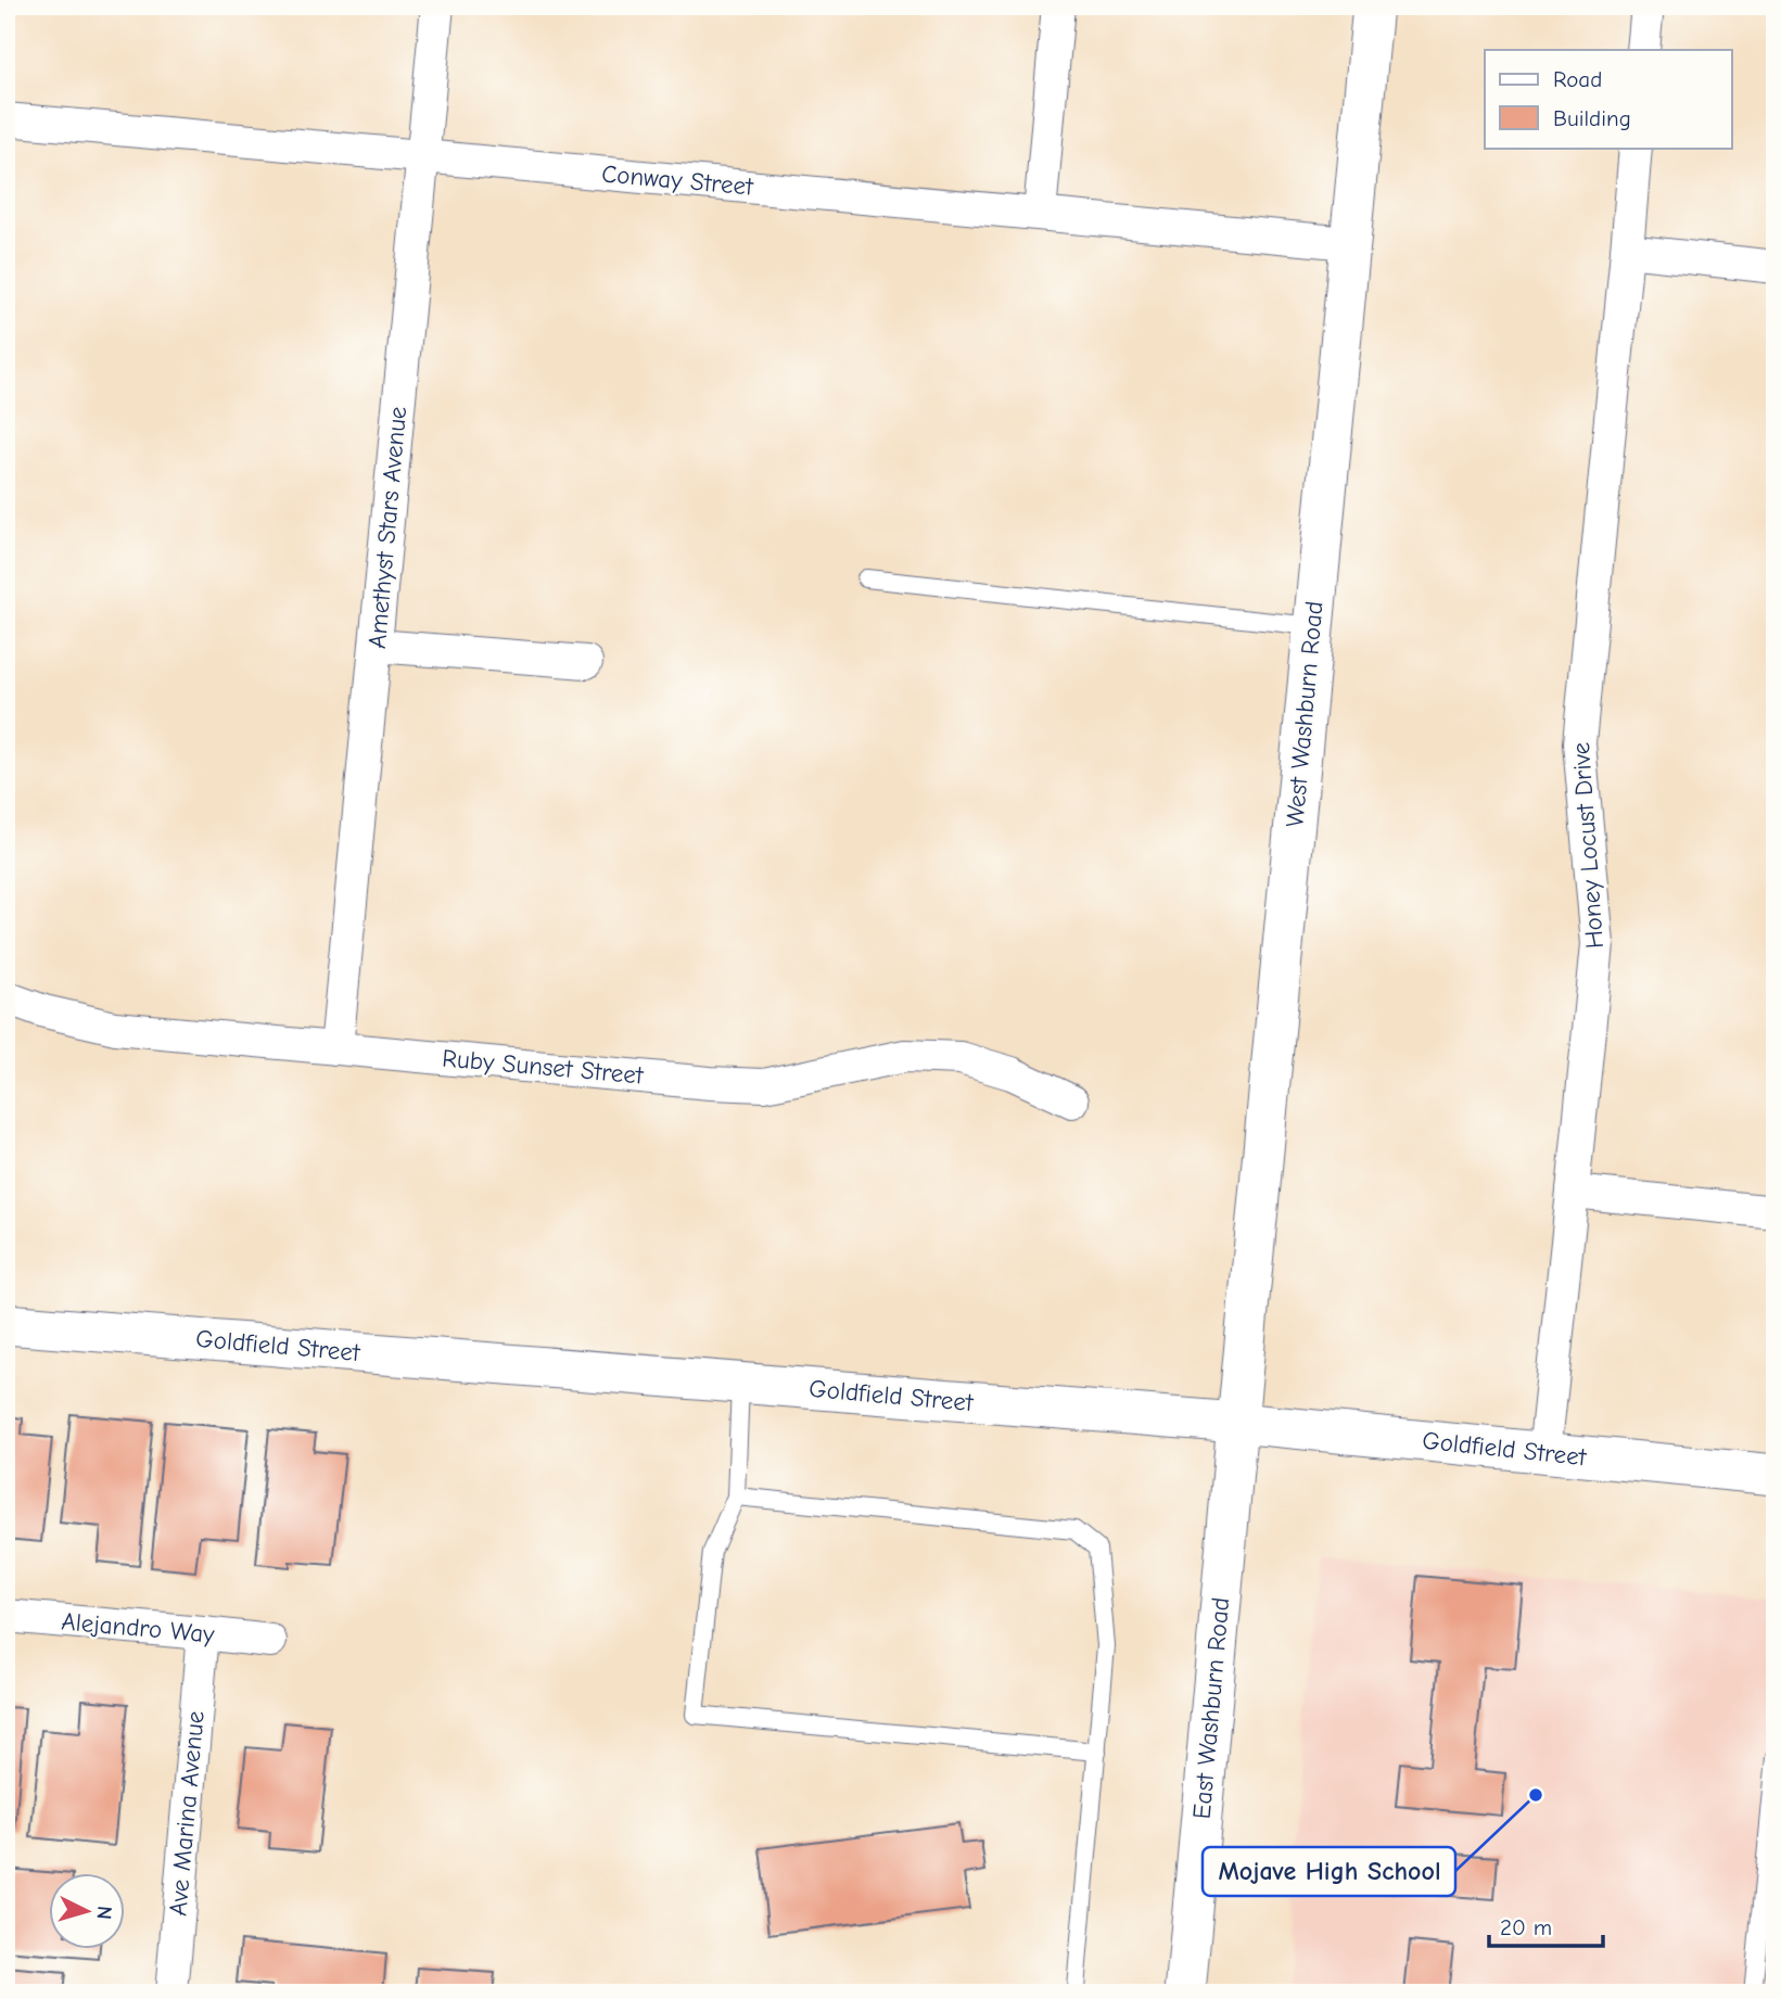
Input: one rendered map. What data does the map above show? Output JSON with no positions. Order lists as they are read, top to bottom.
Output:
{
  "streets": {
    "street": [
      "Conway Street",
      "Amethyst Stars Avenue",
      "West Washburn Road",
      "Honey Locust Drive",
      "Ruby Sunset Street",
      "Goldfield Street",
      "Alejandro Way",
      "East Washburn Road",
      "Ave Marina Avenue"
    ]
  },
  "crossings": [
    ["Conway Street", "Amethyst Stars Avenue"],
    ["Conway Street", "West Washburn Road"],
    ["Amethyst Stars Avenue", "Ruby Sunset Street"],
    ["West Washburn Road", "Goldfield Street"],
    ["West Washburn Road", "East Washburn Road"],
    ["Honey Locust Drive", "Goldfield Street"],
    ["Goldfield Street", "East Washburn Road"],
    ["Alejandro Way", "Ave Marina Avenue"]
  ],
  "places": ["Mojave High School"],
  "legend": ["Road", "Building"],
  "scale_bar": "20 m",
  "north": "right"
}
